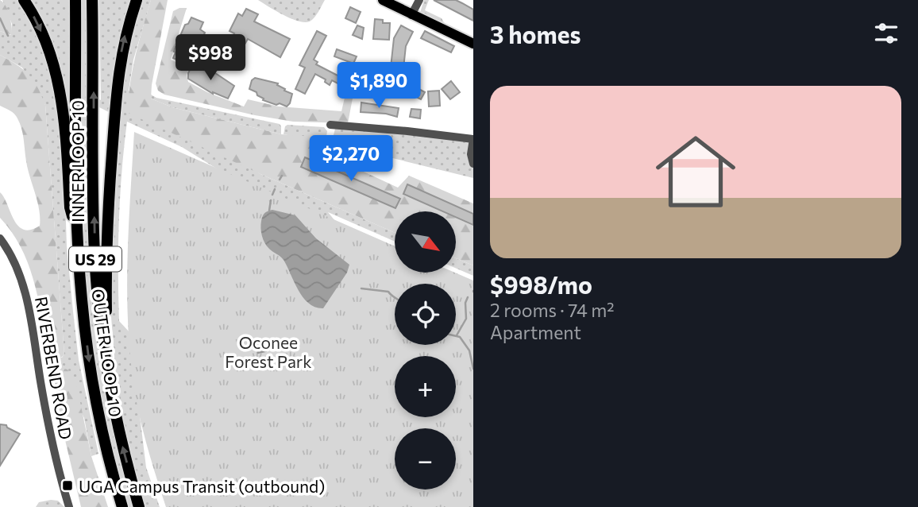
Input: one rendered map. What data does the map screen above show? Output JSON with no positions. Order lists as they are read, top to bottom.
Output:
{
  "streets": {
    "highway": ["INNER LOOP 10", "US 29", "OUTER LOOP 10"],
    "street": ["RIVERBEND ROAD"]
  },
  "parks": ["Oconee Forest Park"],
  "places": {
    "transit": ["UGA Campus Transit (outbound)"]
  },
  "north": "bottom right",
  "page": {
    "heading": "3 homes",
    "price": ["$998", "$1,890", "$2,270"],
    "list": [
      {
        "name": "$998/mo",
        "note": "2 rooms · 74 m² · Apartment"
      }
    ],
    "map_buttons": ["+", "−"]
  }
}
